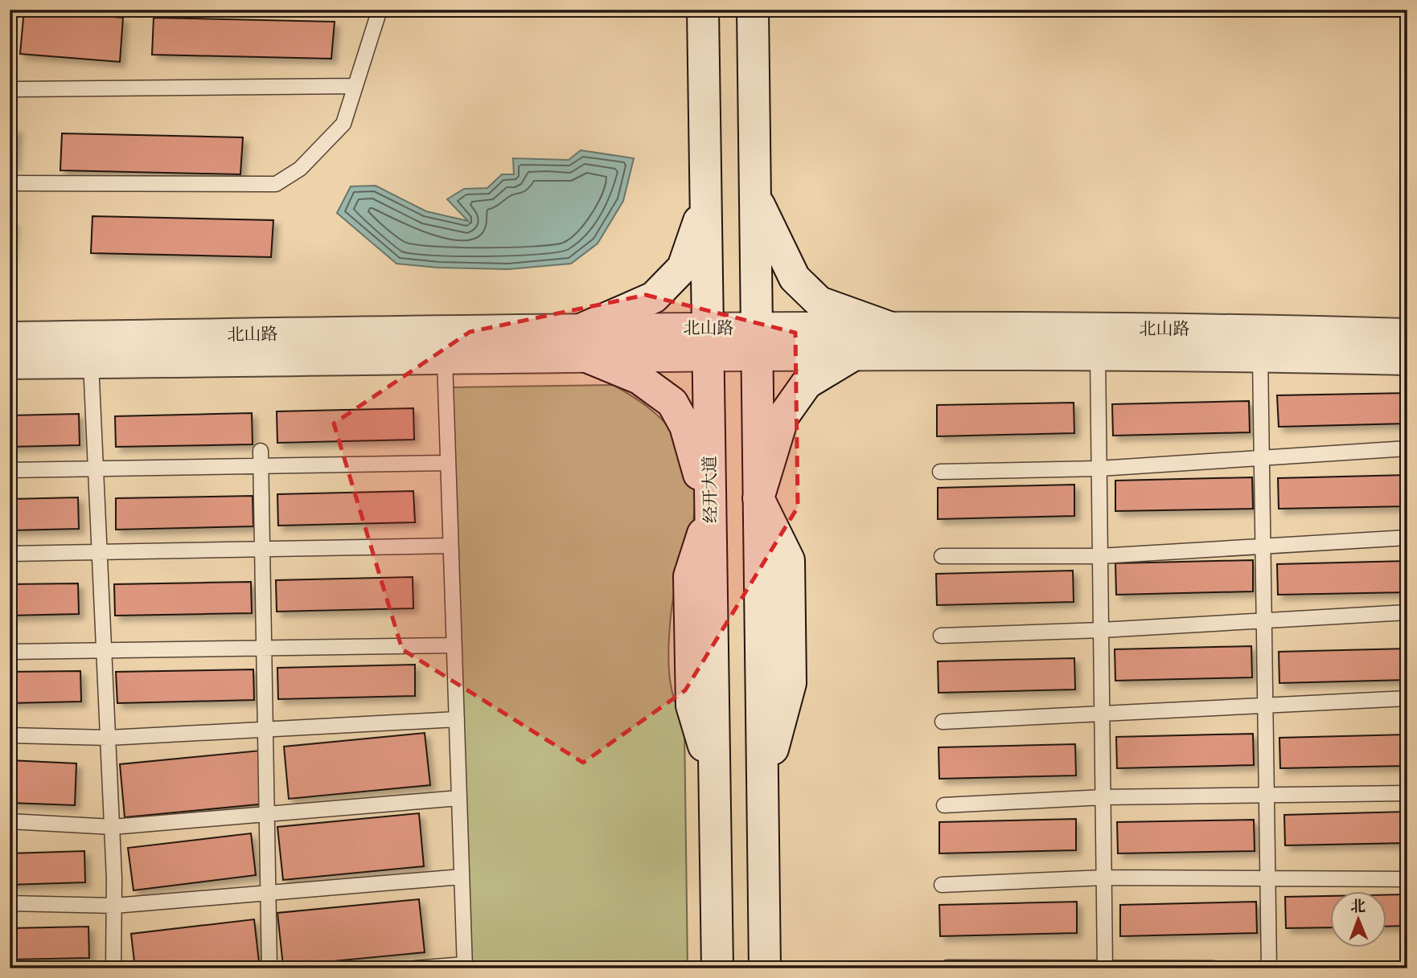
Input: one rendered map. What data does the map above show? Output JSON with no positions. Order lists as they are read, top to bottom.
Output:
{
  "streets": {
    "main road": ["北山路", "经开大道"]
  },
  "crossings": [
    ["北山路", "经开大道"]
  ],
  "north": "top"
}
